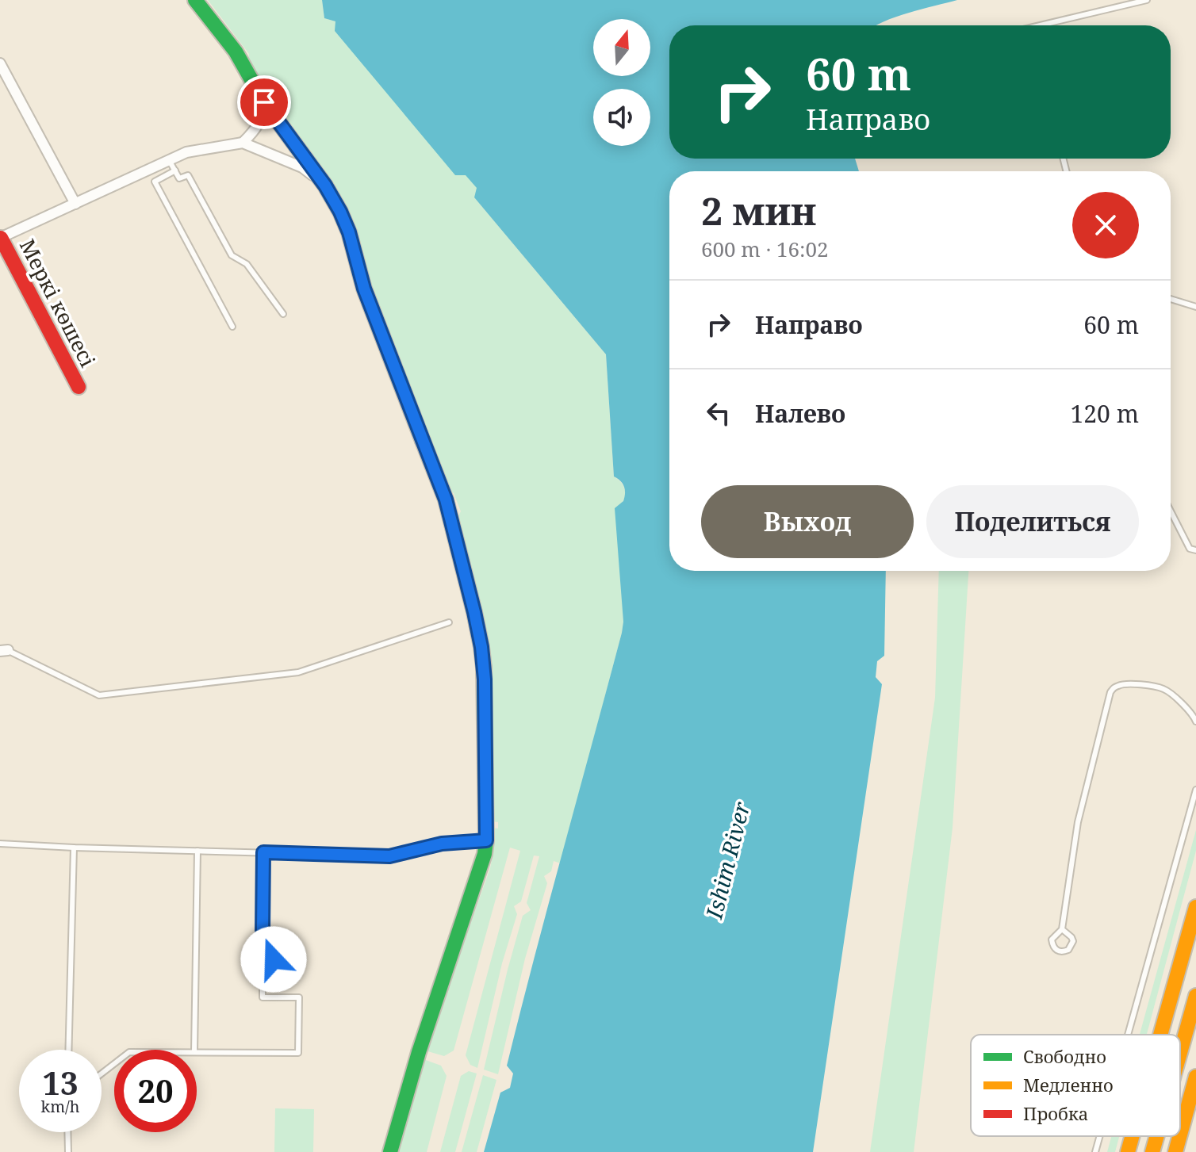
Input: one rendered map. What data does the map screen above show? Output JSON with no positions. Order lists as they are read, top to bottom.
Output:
{
  "streets": {
    "street": ["Меркі көшесі"]
  },
  "water": ["Ishim River"],
  "legend": ["Свободно", "Медленно", "Пробка"],
  "north": "top",
  "page": {
    "turn": ["60 m", "Направо"],
    "heading": ["2 мин", "600 m · 16:02"],
    "list": [
      {
        "name": "Направо",
        "value": "60 m"
      },
      {
        "name": "Налево",
        "value": "120 m"
      }
    ],
    "buttons": ["Выход", "Поделиться"],
    "speed": "13 km/h",
    "limit": "20"
  }
}
